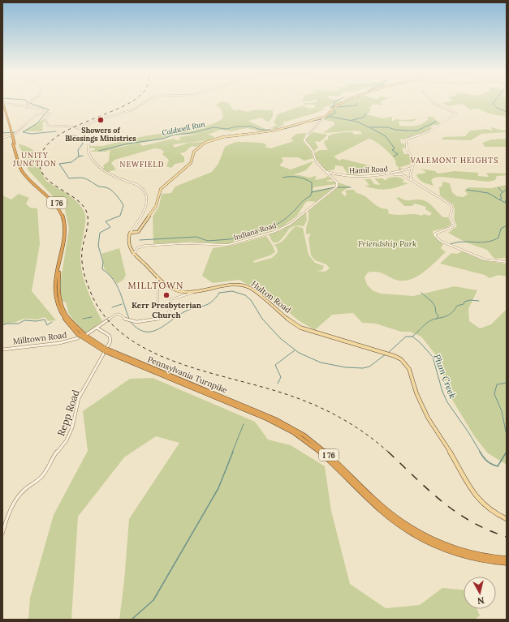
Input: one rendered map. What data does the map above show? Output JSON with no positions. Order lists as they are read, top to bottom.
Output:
{
  "streets": {
    "highway": ["I 76", "Pennsylvania Turnpike"],
    "main road": ["Hulton Road"],
    "street": [
      "Hamil Road",
      "Indiana Road",
      "Milltown Road",
      "Repp Road"
    ]
  },
  "crossings": [
    ["Hamil Road", "Indiana Road"],
    ["Indiana Road", "Hulton Road"]
  ],
  "districts": [
    "UNITY JUNCTION",
    "VALEMONT HEIGHTS",
    "NEWFIELD",
    "MILLTOWN"
  ],
  "water": ["Caldwell Run", "Plum Creek"],
  "parks": ["Friendship Park"],
  "places": ["Showers of Blessings Ministries", "Kerr Presbyterian Church"],
  "north": "bottom"
}
